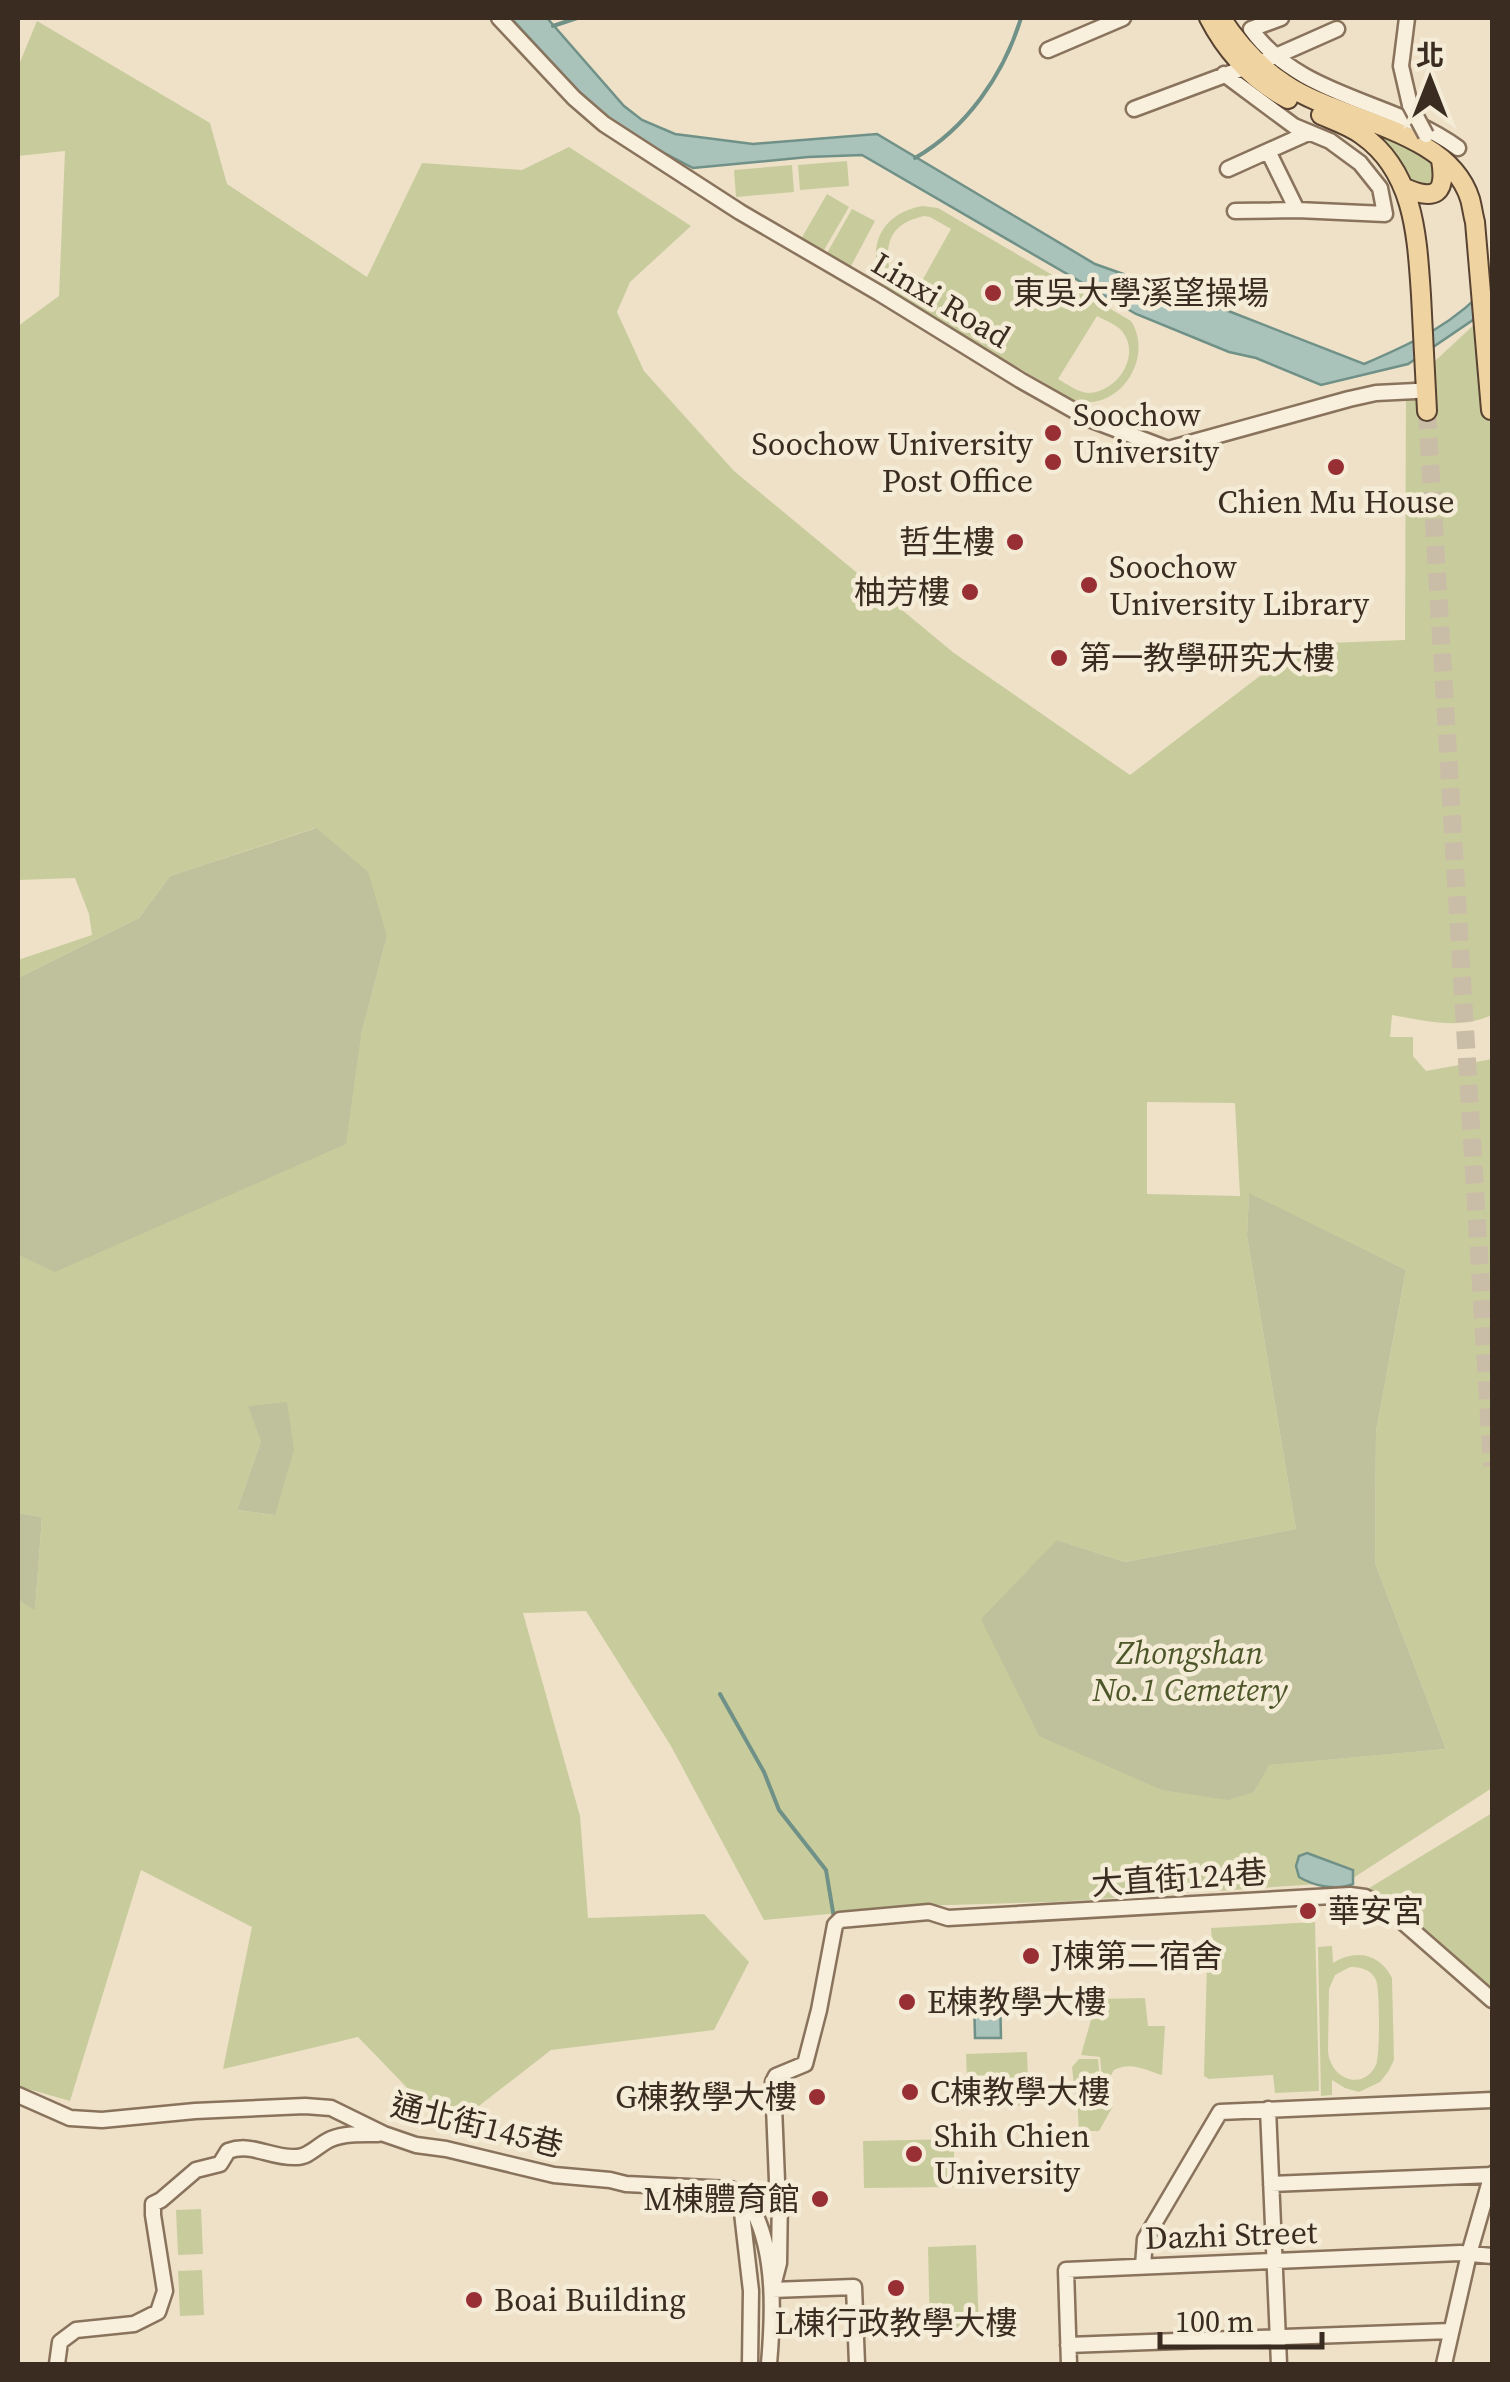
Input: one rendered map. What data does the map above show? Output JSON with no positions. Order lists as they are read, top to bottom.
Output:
{
  "streets": {
    "street": [
      "Linxi Road",
      "大直街124巷",
      "通北街145巷",
      "Dazhi Street"
    ]
  },
  "parks": ["Zhongshan No.1 Cemetery"],
  "places": [
    "東吳大學溪望操場",
    "Soochow University",
    "Soochow University Post Office",
    "Chien Mu House",
    "哲生樓",
    "Soochow University Library",
    "柚芳樓",
    "第一教學研究大樓",
    "華安宮",
    "J棟第二宿舍",
    "E棟教學大樓",
    "C棟教學大樓",
    "G棟教學大樓",
    "Shih Chien University",
    "M棟體育館",
    "L棟行政教學大樓",
    "Boai Building"
  ],
  "scale_bar": "100 m",
  "north": "top"
}
